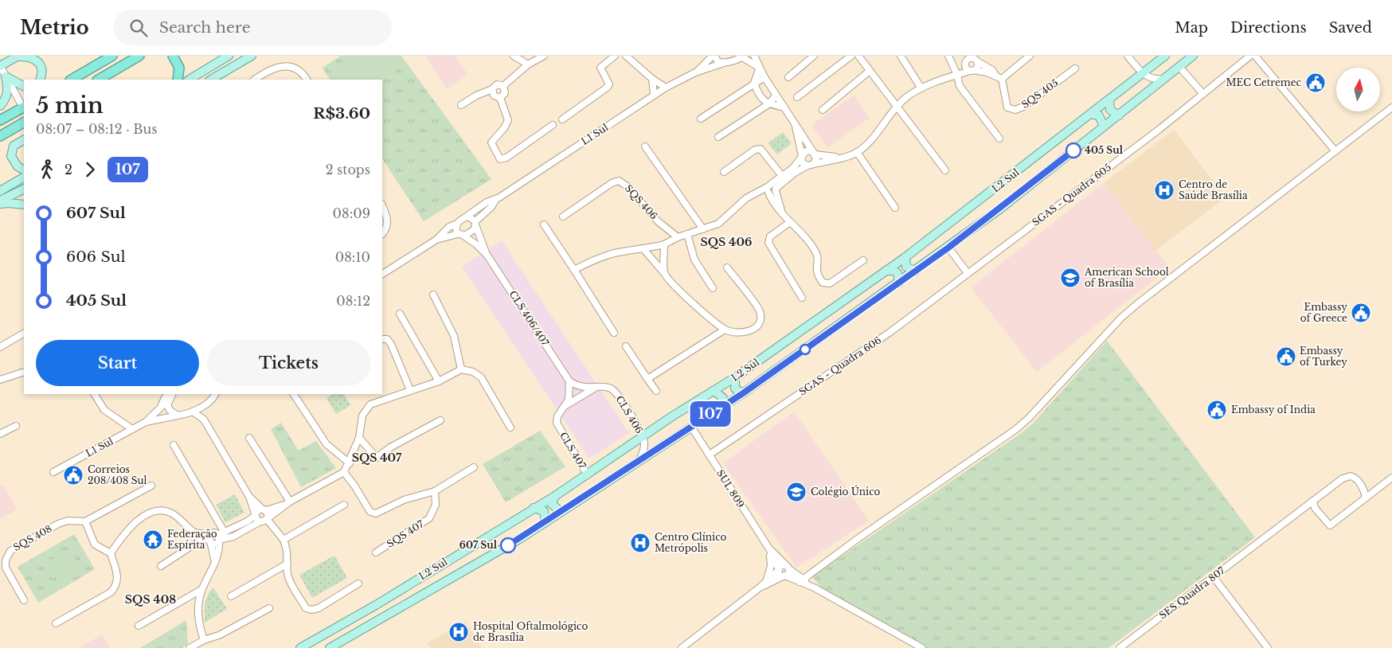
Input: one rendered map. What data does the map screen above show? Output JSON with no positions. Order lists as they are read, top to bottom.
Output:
{
  "streets": {
    "main road": ["L2 Sul"],
    "street": [
      "SQS 405",
      "L1 Sul",
      "SGAS - Quadra 605",
      "SQS 406",
      "CLS 406/407",
      "SGAS - Quadra 606",
      "CLS 406",
      "CLS 407",
      "SUL 809",
      "SQS 407",
      "SQS 408",
      "SES Quadra 807"
    ]
  },
  "crossings": [
    ["L1 Sul", "CLS 406/407"],
    ["L2 Sul", "CLS 406"],
    ["L2 Sul", "CLS 407"],
    ["L2 Sul", "SUL 809"],
    ["SGAS - Quadra 605", "SGAS - Quadra 606"],
    ["CLS 406/407", "CLS 406"],
    ["CLS 406/407", "CLS 407"],
    ["SGAS - Quadra 606", "SUL 809"],
    ["CLS 406", "CLS 407"]
  ],
  "districts": ["SQS 406", "SQS 407", "SQS 408"],
  "places": {
    "public building": [
      "MEC Cetremec",
      "Embassy of Greece",
      "Embassy of Turkey",
      "Embassy of India",
      "Correios 208/408 Sul"
    ],
    "other": ["405 Sul", "607 Sul"],
    "hospital": ["Centro de Saúde Brasília", "Centro Clínico Metrópolis", "Hospital Oftalmológico de Brasília"],
    "school or university": ["American School of Brasília", "Colégio Único"],
    "temple": ["Federação Espírita"]
  },
  "lines": ["bus line 107"],
  "north": "top",
  "page": {
    "header": "Metrio",
    "search": "Search here",
    "nav": ["Map", "Directions", "Saved"],
    "on_map": "107",
    "heading": ["5 min", "08:07 – 08:12 · Bus", "R$3.60"],
    "legs": ["2", "107", "2 stops"],
    "list": [
      {
        "name": "607 Sul",
        "value": "08:09"
      },
      {
        "name": "606 Sul",
        "value": "08:10"
      },
      {
        "name": "405 Sul",
        "value": "08:12"
      }
    ],
    "buttons": ["Start", "Tickets"]
  }
}
